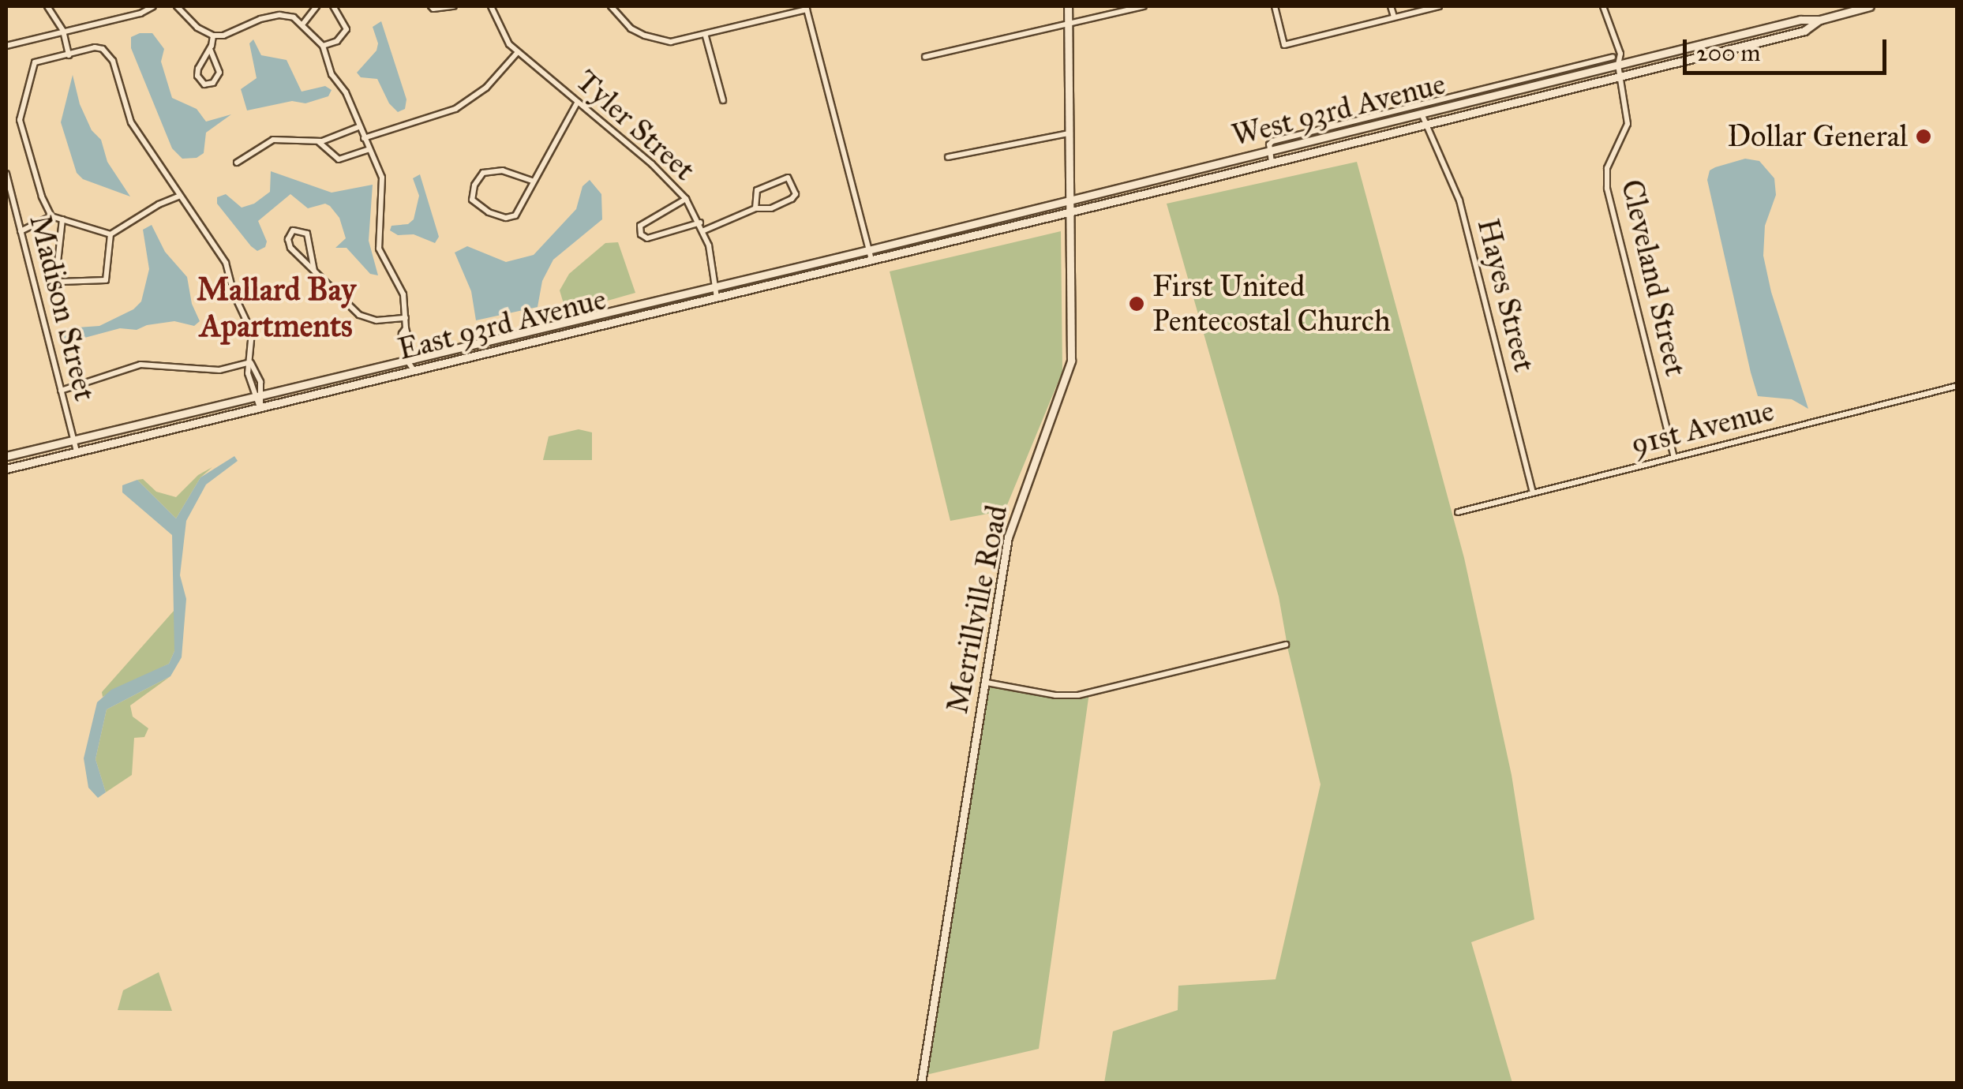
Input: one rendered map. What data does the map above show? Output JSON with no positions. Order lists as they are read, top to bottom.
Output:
{
  "streets": {
    "street": [
      "West 93rd Avenue",
      "Tyler Street",
      "Cleveland Street",
      "Hayes Street",
      "Madison Street",
      "East 93rd Avenue",
      "91st Avenue",
      "Merrillville Road"
    ]
  },
  "crossings": [
    ["West 93rd Avenue", "Cleveland Street"],
    ["West 93rd Avenue", "Hayes Street"],
    ["West 93rd Avenue", "East 93rd Avenue"],
    ["West 93rd Avenue", "Merrillville Road"],
    ["Tyler Street", "East 93rd Avenue"],
    ["Cleveland Street", "91st Avenue"],
    ["Hayes Street", "91st Avenue"],
    ["Madison Street", "East 93rd Avenue"]
  ],
  "districts": ["Mallard Bay Apartments"],
  "places": ["Dollar General", "First United Pentecostal Church"],
  "scale_bar": "200 m"
}
